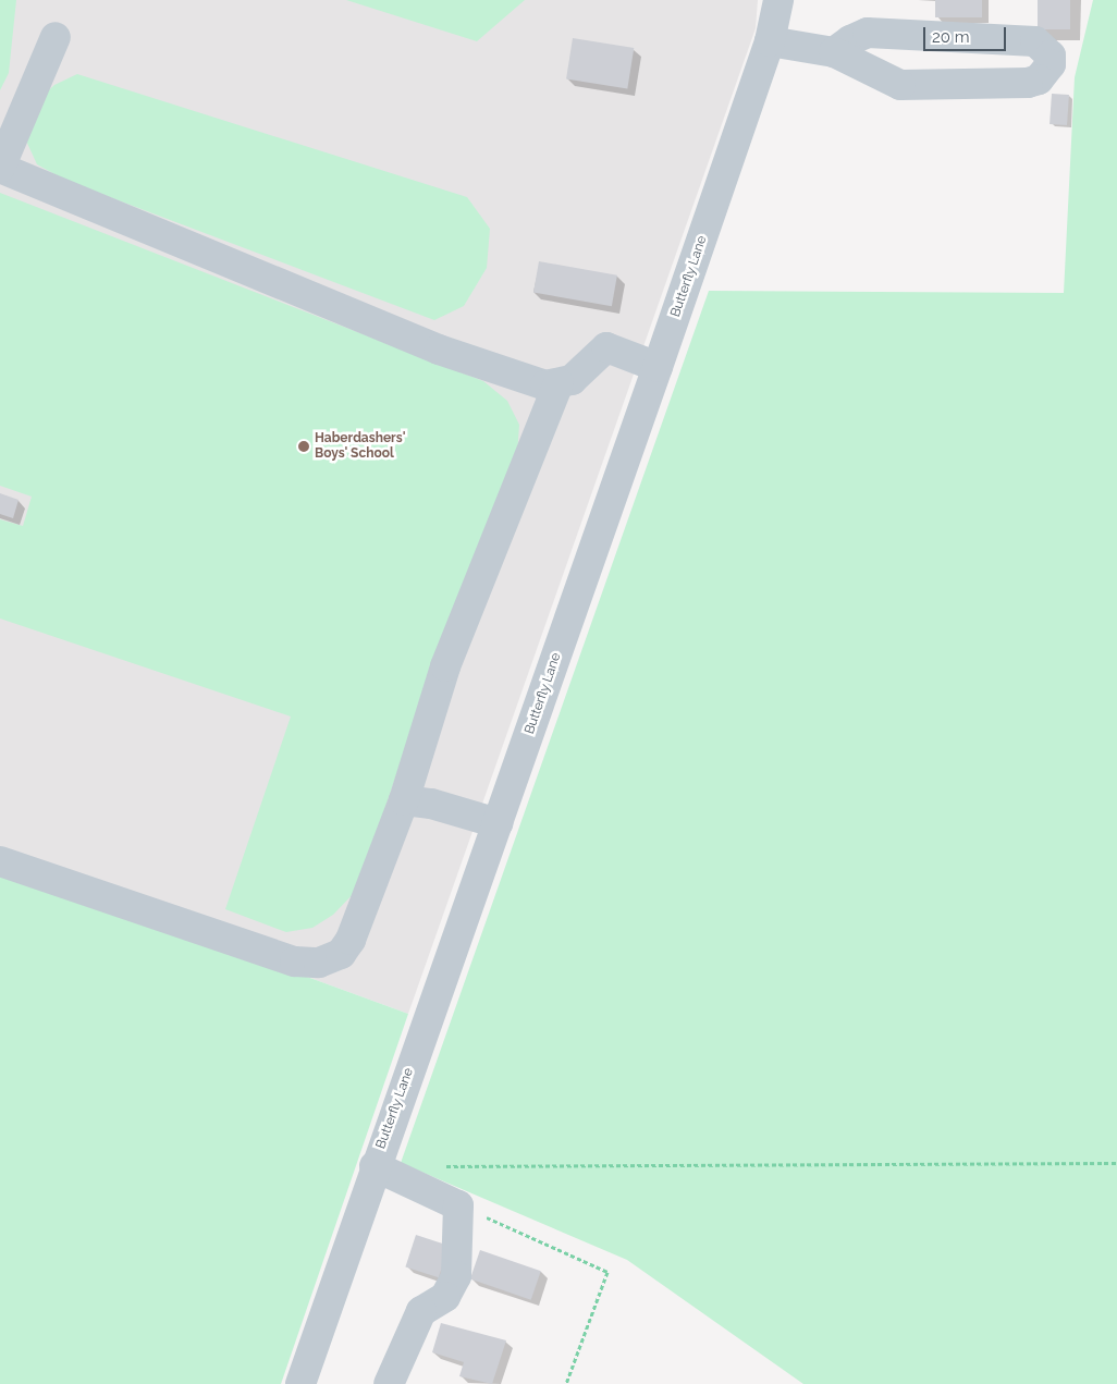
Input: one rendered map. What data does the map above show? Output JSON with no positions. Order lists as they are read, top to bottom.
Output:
{
  "streets": {
    "street": ["Butterfly Lane"]
  },
  "places": ["Haberdashers' Boys' School"],
  "scale_bar": "20 m"
}
